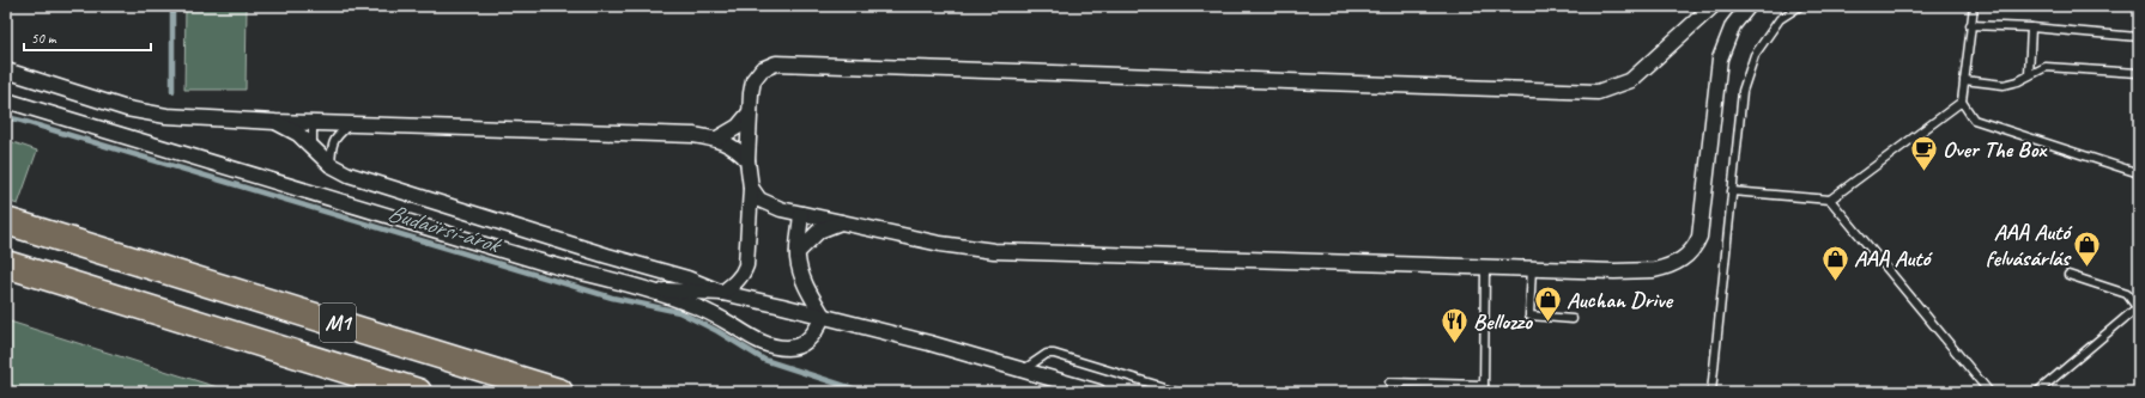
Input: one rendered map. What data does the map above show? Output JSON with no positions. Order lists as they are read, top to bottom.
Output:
{
  "streets": {
    "highway": ["M1"]
  },
  "water": ["Budaörsi-árok"],
  "places": {
    "cafe": ["Over The Box"],
    "shop": ["AAA Autó felvásárlás", "AAA Autó", "Auchan Drive"],
    "restaurant": ["Bellozzo"]
  },
  "scale_bar": "50 m"
}
